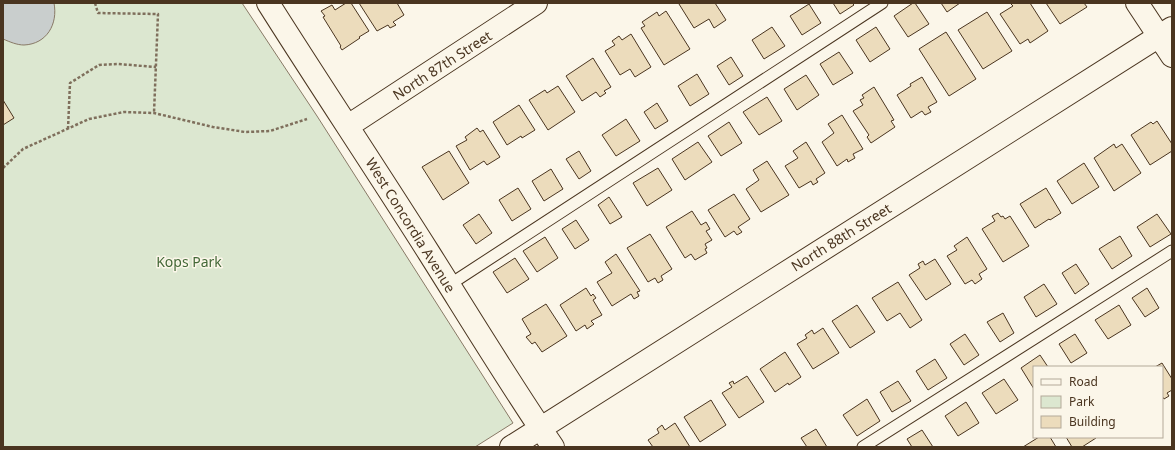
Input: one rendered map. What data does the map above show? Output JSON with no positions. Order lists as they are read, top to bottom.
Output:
{
  "streets": {
    "street": ["North 87th Street", "West Concordia Avenue", "North 88th Street"]
  },
  "crossings": [
    ["North 87th Street", "West Concordia Avenue"],
    ["West Concordia Avenue", "North 88th Street"]
  ],
  "parks": ["Kops Park"],
  "legend": ["Road", "Park", "Building"]
}
